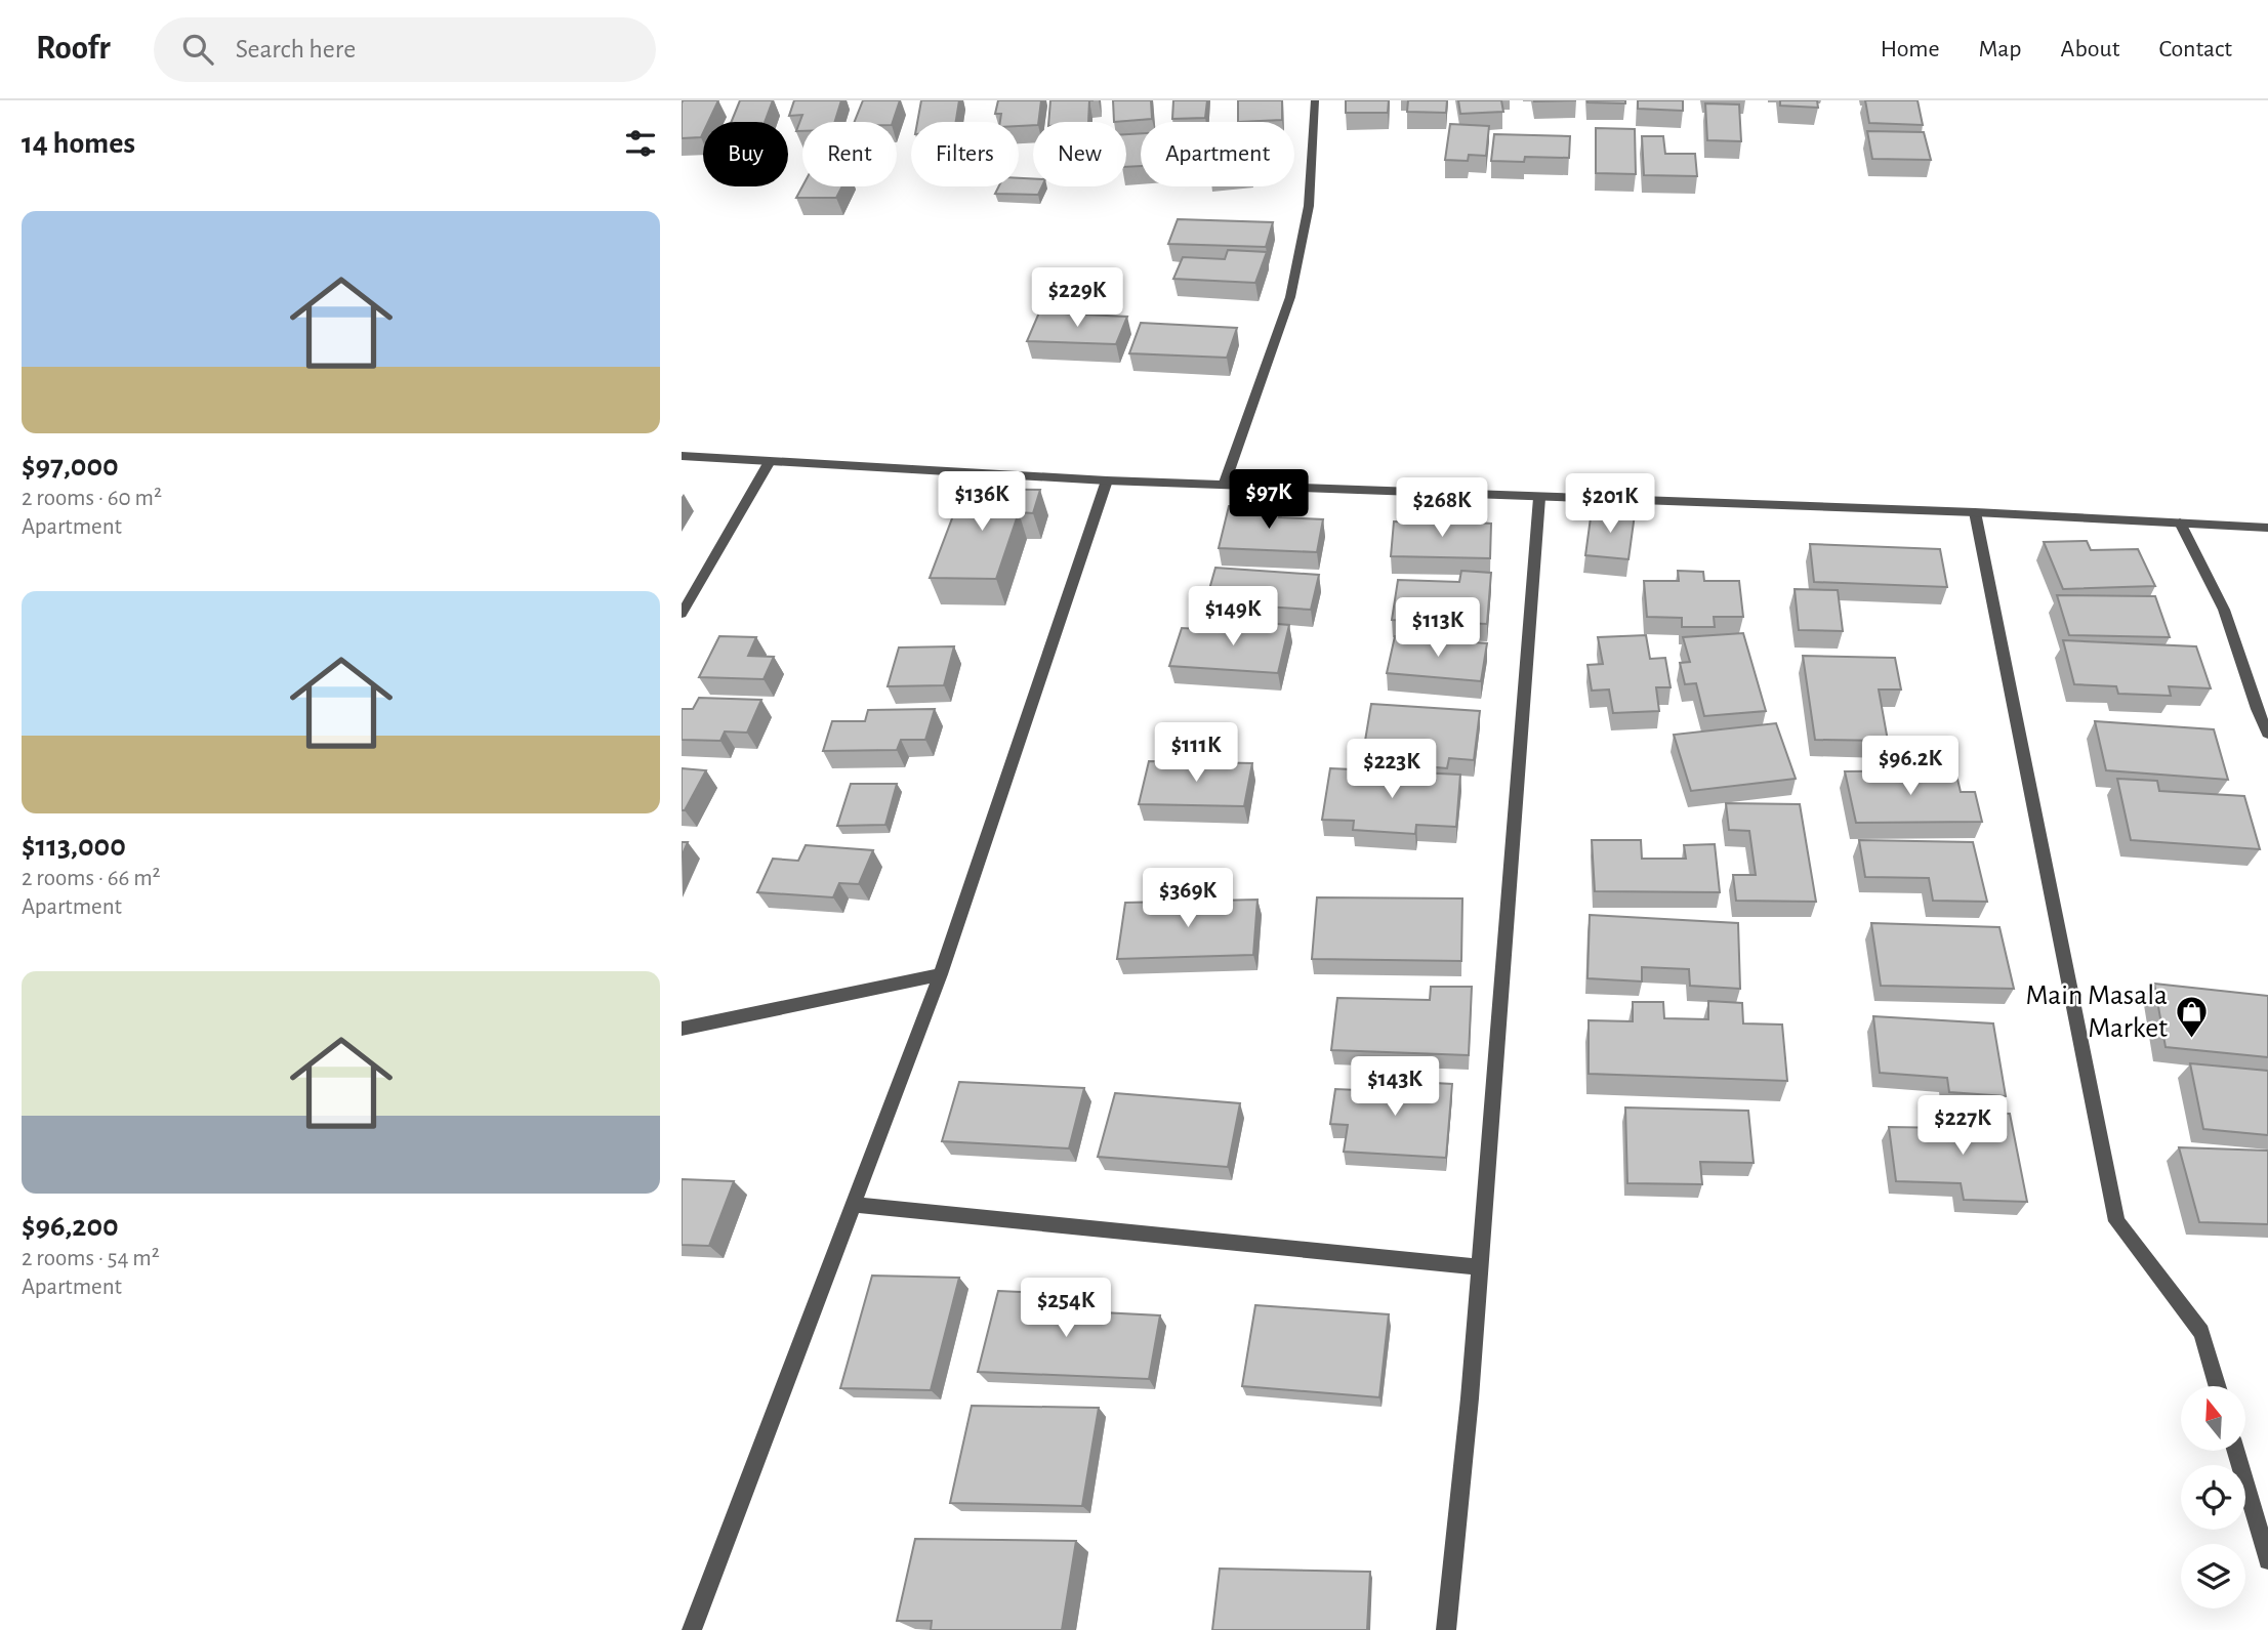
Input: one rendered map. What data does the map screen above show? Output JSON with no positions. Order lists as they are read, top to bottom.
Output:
{
  "places": {
    "shop": ["Main Masala Market"]
  },
  "north": "top",
  "page": {
    "header": "Roofr",
    "search": "Search here",
    "nav": [
      "Home",
      "Map",
      "About",
      "Contact"
    ],
    "heading": "14 homes",
    "chip": [
      "Buy",
      "Rent",
      "Filters",
      "New",
      "Apartment"
    ],
    "list": [
      {
        "name": "$97,000",
        "note": "2 rooms · 60 m² · Apartment"
      },
      {
        "name": "$113,000",
        "note": "2 rooms · 66 m² · Apartment"
      },
      {
        "name": "$96,200",
        "note": "2 rooms · 54 m² · Apartment"
      }
    ],
    "price": [
      "$229K",
      "$97K",
      "$136K",
      "$201K",
      "$268K",
      "$149K",
      "$113K",
      "$111K",
      "$96.2K",
      "$223K",
      "$369K",
      "$143K",
      "$227K",
      "$254K"
    ]
  }
}
